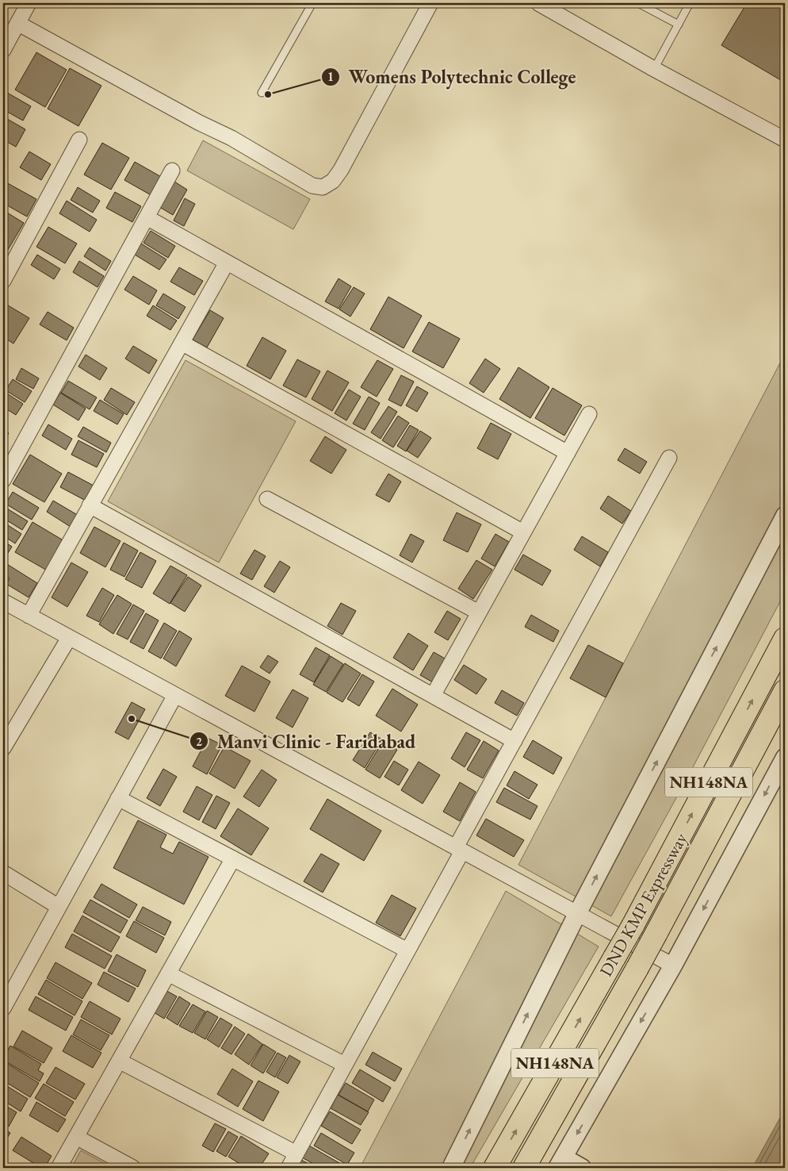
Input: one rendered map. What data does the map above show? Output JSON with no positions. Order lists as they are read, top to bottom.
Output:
{
  "streets": {
    "highway": ["NH148NA", "DND KMP Expressway"]
  },
  "places": ["Womens Polytechnic College", "Manvi Clinic - Faridabad"]
}
